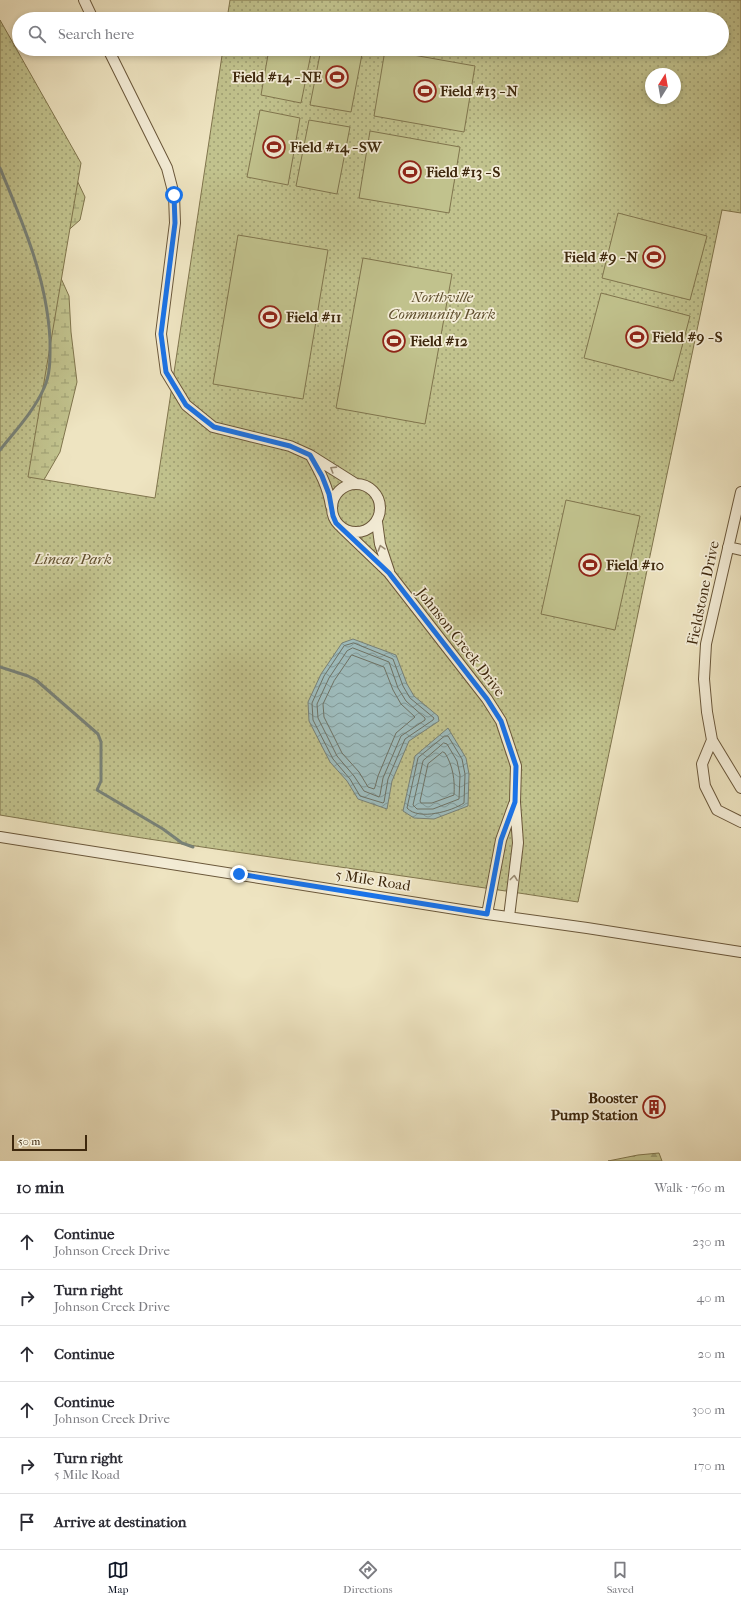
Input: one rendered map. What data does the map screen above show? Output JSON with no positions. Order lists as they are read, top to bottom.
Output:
{
  "streets": {
    "street": ["Fieldstone Drive", "Johnson Creek Drive", "5 Mile Road"]
  },
  "crossings": [
    ["Johnson Creek Drive", "5 Mile Road"]
  ],
  "parks": ["Northville Community Park", "Linear Park"],
  "places": {
    "sports": [
      "Field #14 - NE",
      "Field #13 - N",
      "Field #14 - SW",
      "Field #13 - S",
      "Field #9 - N",
      "Field #11",
      "Field #9 - S",
      "Field #12",
      "Field #10"
    ],
    "building": ["Booster Pump Station"]
  },
  "scale_bar": "50 m",
  "north": "top",
  "page": {
    "search": "Search here",
    "scale": "50 m",
    "heading": ["10 min", "Walk · 760 m"],
    "list": [
      ["Continue", "Johnson Creek Drive", "230 m"],
      ["Turn right", "Johnson Creek Drive", "40 m"],
      ["Continue", "20 m"],
      ["Continue", "Johnson Creek Drive", "300 m"],
      ["Turn right", "5 Mile Road", "170 m"],
      "Arrive at destination"
    ],
    "nav": ["Map", "Directions", "Saved"]
  }
}
